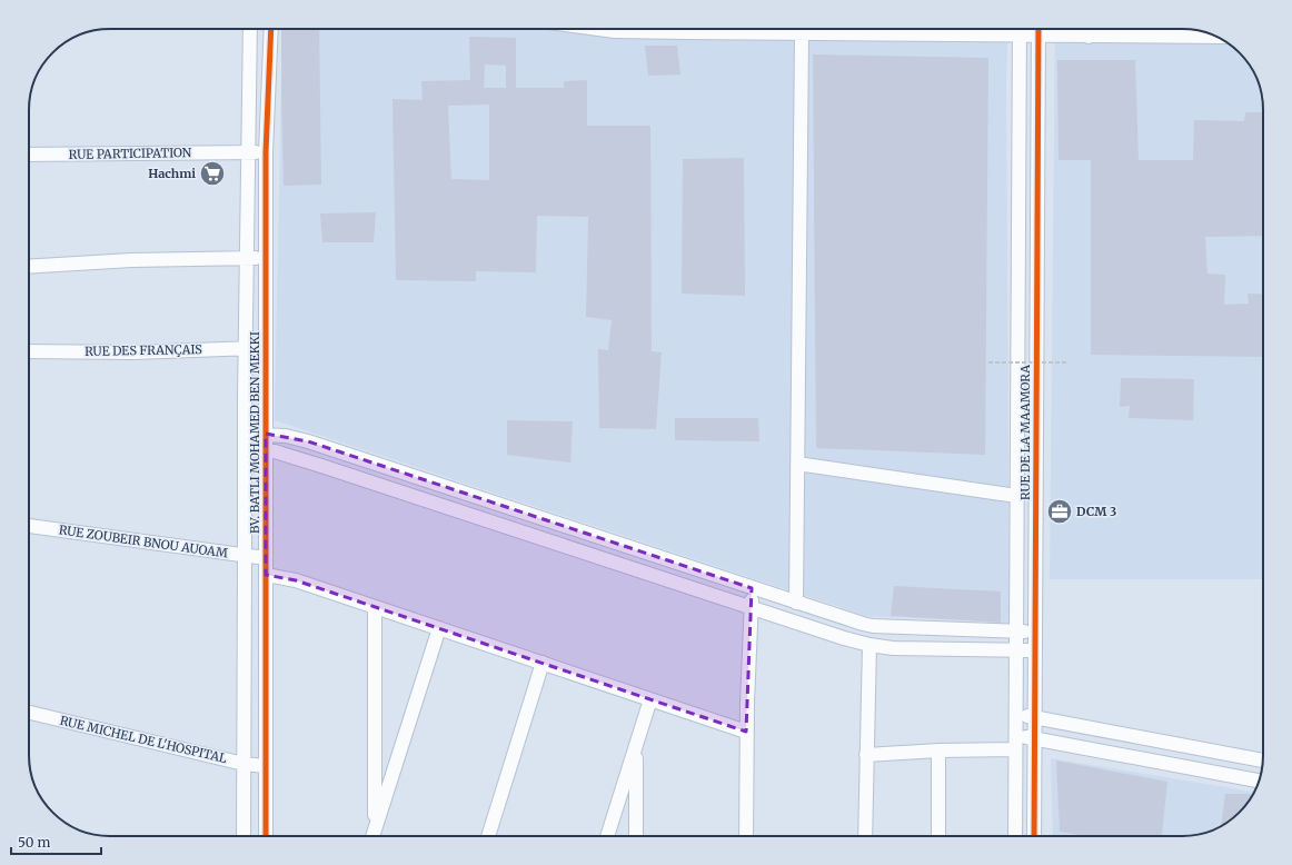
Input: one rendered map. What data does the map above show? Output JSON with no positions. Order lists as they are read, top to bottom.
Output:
{
  "streets": {
    "street": [
      "RUE PARTICIPATION",
      "RUE DES FRANÇAIS",
      "BV. BATLI MOHAMED BEN MEKKI",
      "RUE DE LA MAAMORA",
      "RUE ZOUBEIR BNOU AUOAM",
      "RUE MICHEL DE L'HOSPITAL"
    ]
  },
  "crossings": [
    ["RUE PARTICIPATION", "BV. BATLI MOHAMED BEN MEKKI"],
    ["RUE DES FRANÇAIS", "BV. BATLI MOHAMED BEN MEKKI"],
    ["BV. BATLI MOHAMED BEN MEKKI", "RUE ZOUBEIR BNOU AUOAM"],
    ["BV. BATLI MOHAMED BEN MEKKI", "RUE MICHEL DE L'HOSPITAL"]
  ],
  "places": {
    "supermarket": ["Hachmi"],
    "office": ["DCM 3"]
  },
  "scale_bar": "50 m"
}
